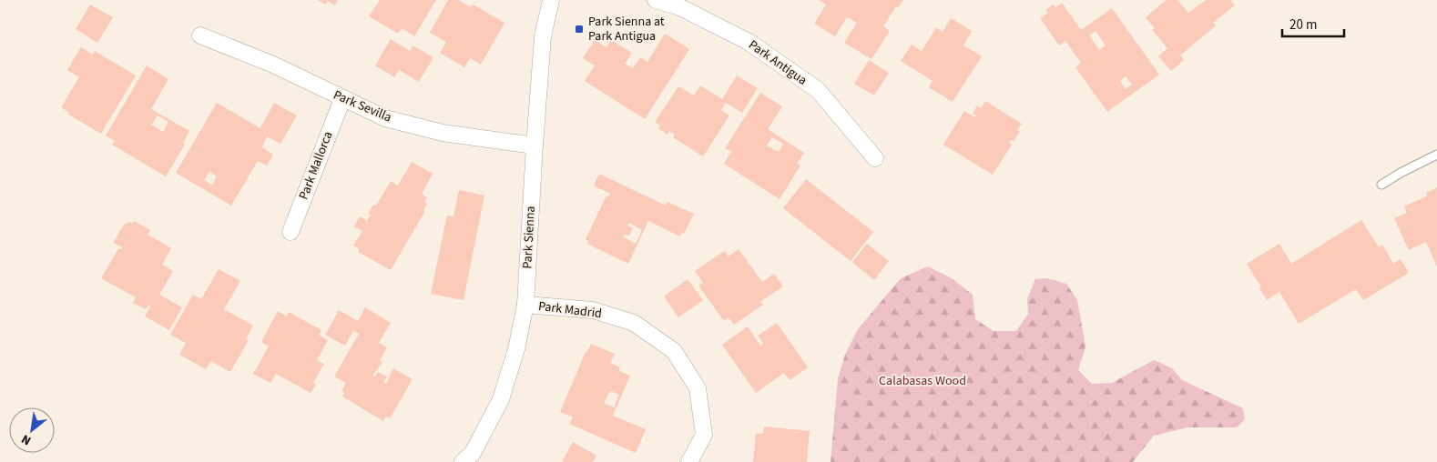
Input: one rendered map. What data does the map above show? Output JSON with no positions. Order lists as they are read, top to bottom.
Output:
{
  "streets": {
    "street": [
      "Park Antigua",
      "Park Sevilla",
      "Park Mallorca",
      "Park Sienna",
      "Park Madrid"
    ]
  },
  "crossings": [
    ["Park Sevilla", "Park Mallorca"],
    ["Park Sevilla", "Park Sienna"],
    ["Park Sienna", "Park Madrid"]
  ],
  "parks": ["Calabasas Wood"],
  "places": {
    "transit": ["Park Sienna at Park Antigua"]
  },
  "scale_bar": "20 m",
  "north": "bottom left"
}
